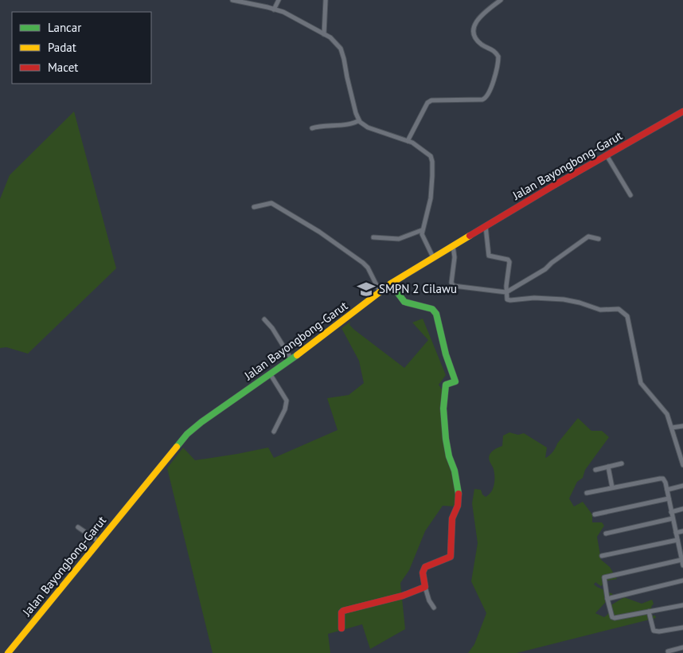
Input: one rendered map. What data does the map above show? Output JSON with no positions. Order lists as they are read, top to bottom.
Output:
{
  "streets": {
    "main road": ["Jalan Bayongbong-Garut"]
  },
  "places": {
    "school or university": ["SMPN 2 Cilawu"]
  },
  "legend": ["Lancar", "Padat", "Macet"]
}
